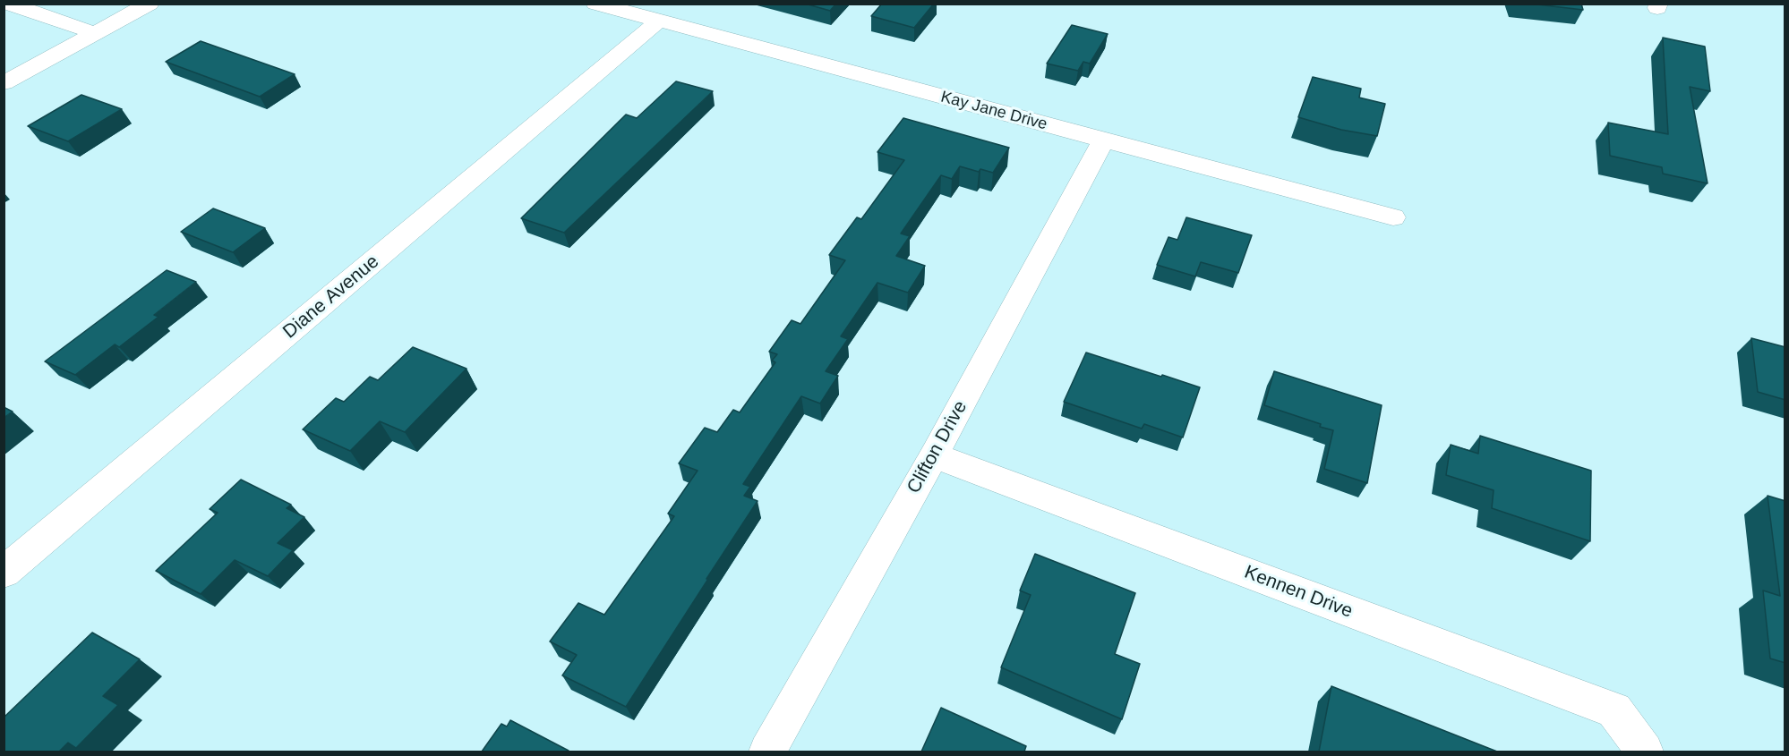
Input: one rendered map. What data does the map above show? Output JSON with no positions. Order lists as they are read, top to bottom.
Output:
{
  "streets": {
    "street": [
      "Kay Jane Drive",
      "Diane Avenue",
      "Clifton Drive",
      "Kennen Drive"
    ]
  },
  "crossings": [
    ["Kay Jane Drive", "Diane Avenue"],
    ["Kay Jane Drive", "Clifton Drive"],
    ["Clifton Drive", "Kennen Drive"]
  ]
}
